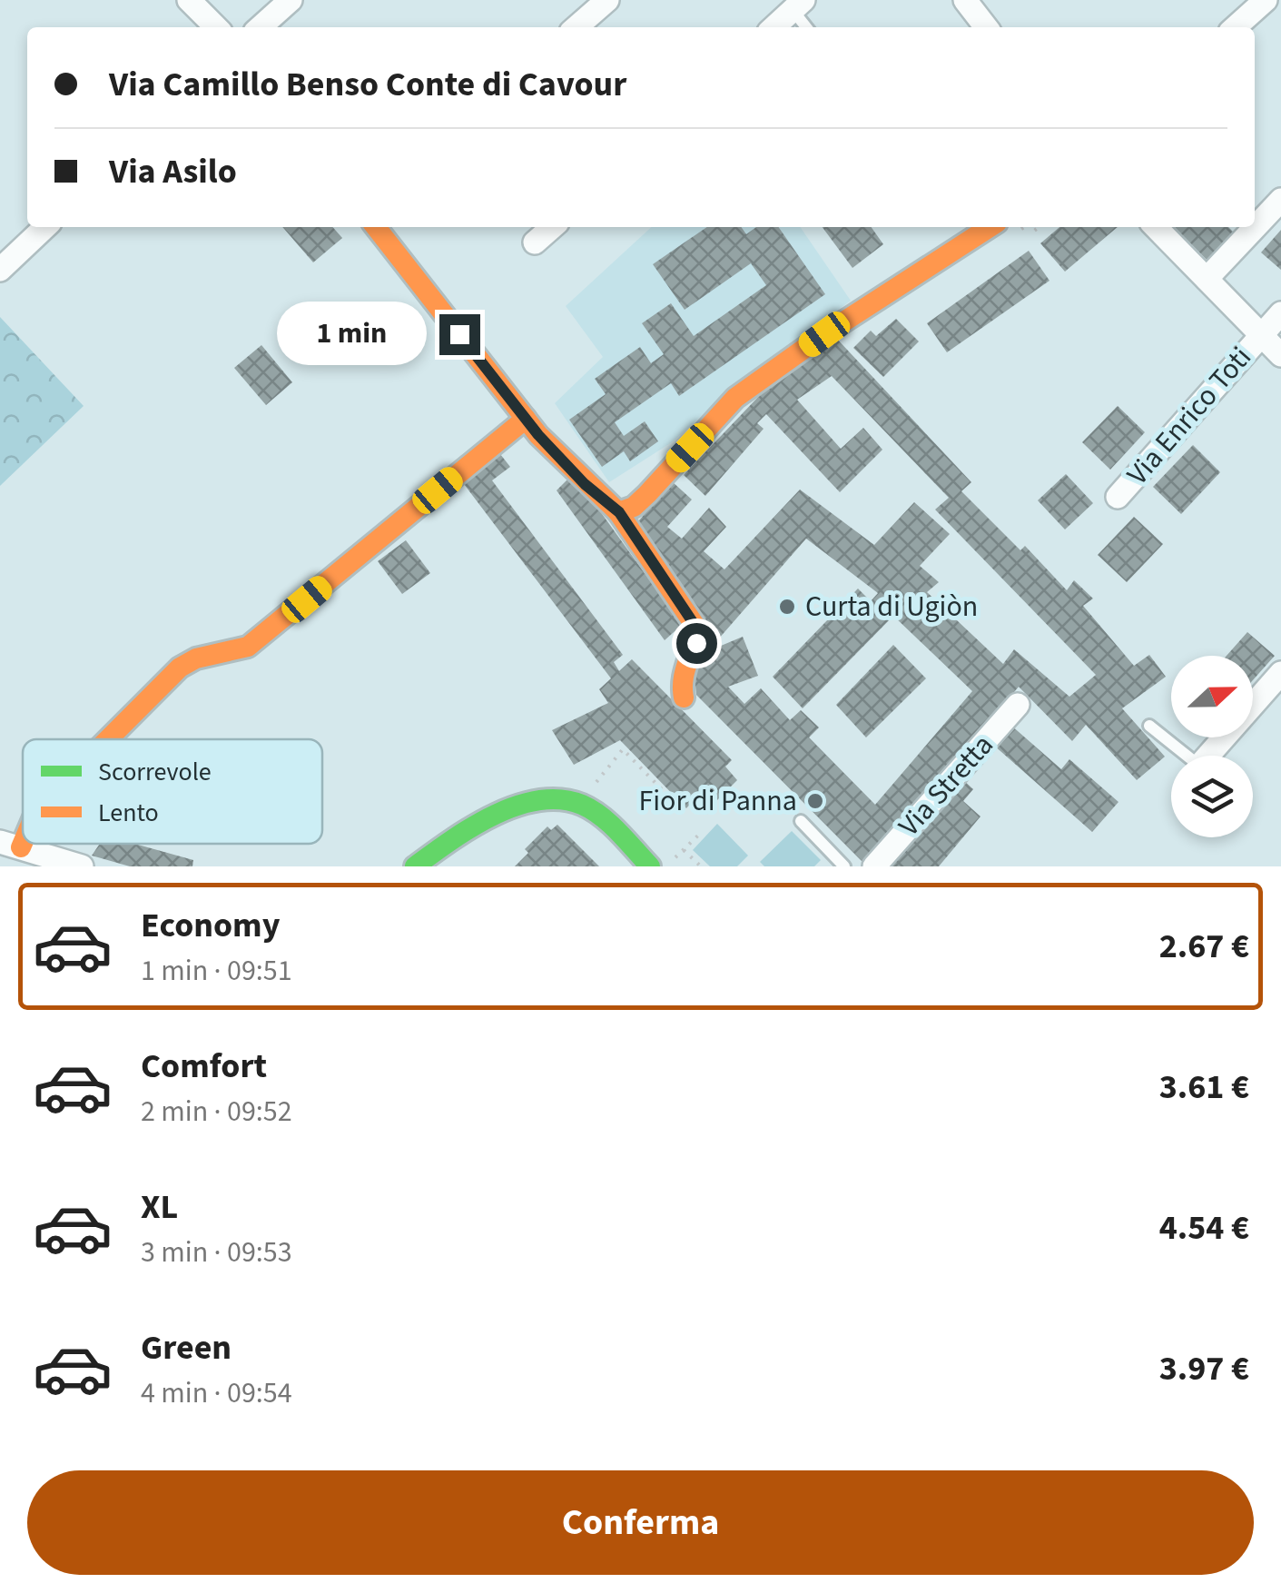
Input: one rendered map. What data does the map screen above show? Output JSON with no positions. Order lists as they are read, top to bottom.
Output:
{
  "streets": {
    "street": ["Via Enrico Toti", "Via Stretta"]
  },
  "places": ["Curta di Ugiòn", "Fior di Panna"],
  "legend": ["Scorrevole", "Lento"],
  "north": "right",
  "page": {
    "banner": ["Via Camillo Benso Conte di Cavour", "Via Asilo"],
    "bubble": "1 min",
    "list": [
      {
        "name": "Economy",
        "note": "1 min · 09:51",
        "value": "2.67 €"
      },
      {
        "name": "Comfort",
        "note": "2 min · 09:52",
        "value": "3.61 €"
      },
      {
        "name": "XL",
        "note": "3 min · 09:53",
        "value": "4.54 €"
      },
      {
        "name": "Green",
        "note": "4 min · 09:54",
        "value": "3.97 €"
      }
    ],
    "buttons": "Conferma"
  }
}
